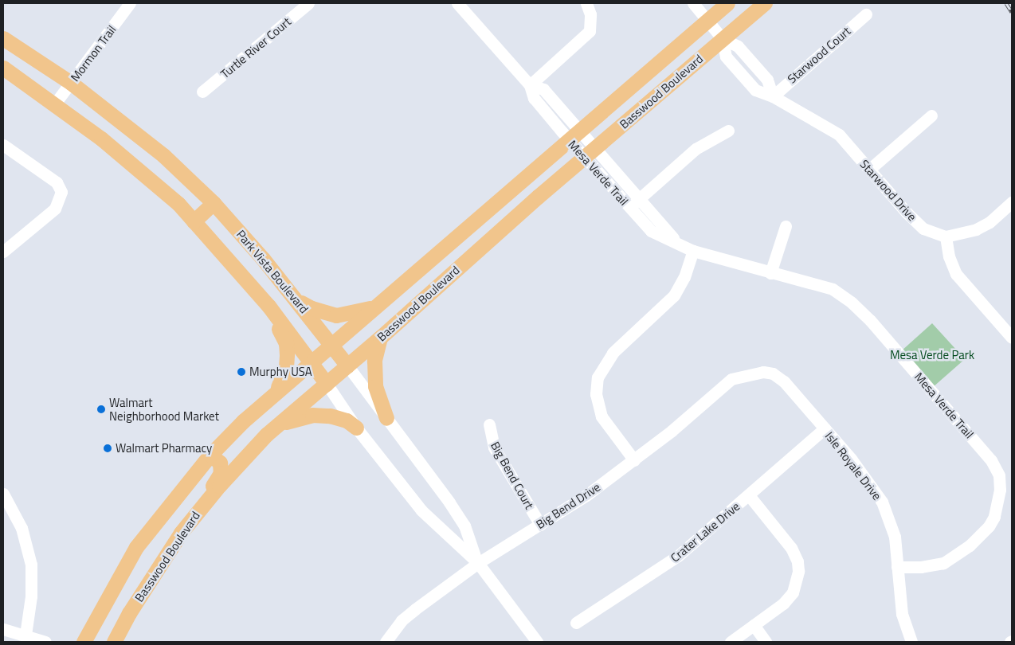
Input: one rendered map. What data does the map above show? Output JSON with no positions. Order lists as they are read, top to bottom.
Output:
{
  "streets": {
    "main road": ["Basswood Boulevard", "Park Vista Boulevard"],
    "street": [
      "Turtle River Court",
      "Mormon Trail",
      "Starwood Court",
      "Mesa Verde Trail",
      "Starwood Drive",
      "Isle Royale Drive",
      "Big Bend Court",
      "Big Bend Drive",
      "Crater Lake Drive"
    ]
  },
  "crossings": [
    ["Mormon Trail", "Park Vista Boulevard"],
    ["Starwood Court", "Starwood Drive"],
    ["Basswood Boulevard", "Mesa Verde Trail"],
    ["Basswood Boulevard", "Park Vista Boulevard"],
    ["Mesa Verde Trail", "Isle Royale Drive"],
    ["Park Vista Boulevard", "Big Bend Drive"],
    ["Isle Royale Drive", "Big Bend Drive"],
    ["Isle Royale Drive", "Crater Lake Drive"],
    ["Big Bend Court", "Big Bend Drive"]
  ],
  "parks": ["Mesa Verde Park"],
  "places": ["Murphy USA", "Walmart Neighborhood Market", "Walmart Pharmacy"]
}
